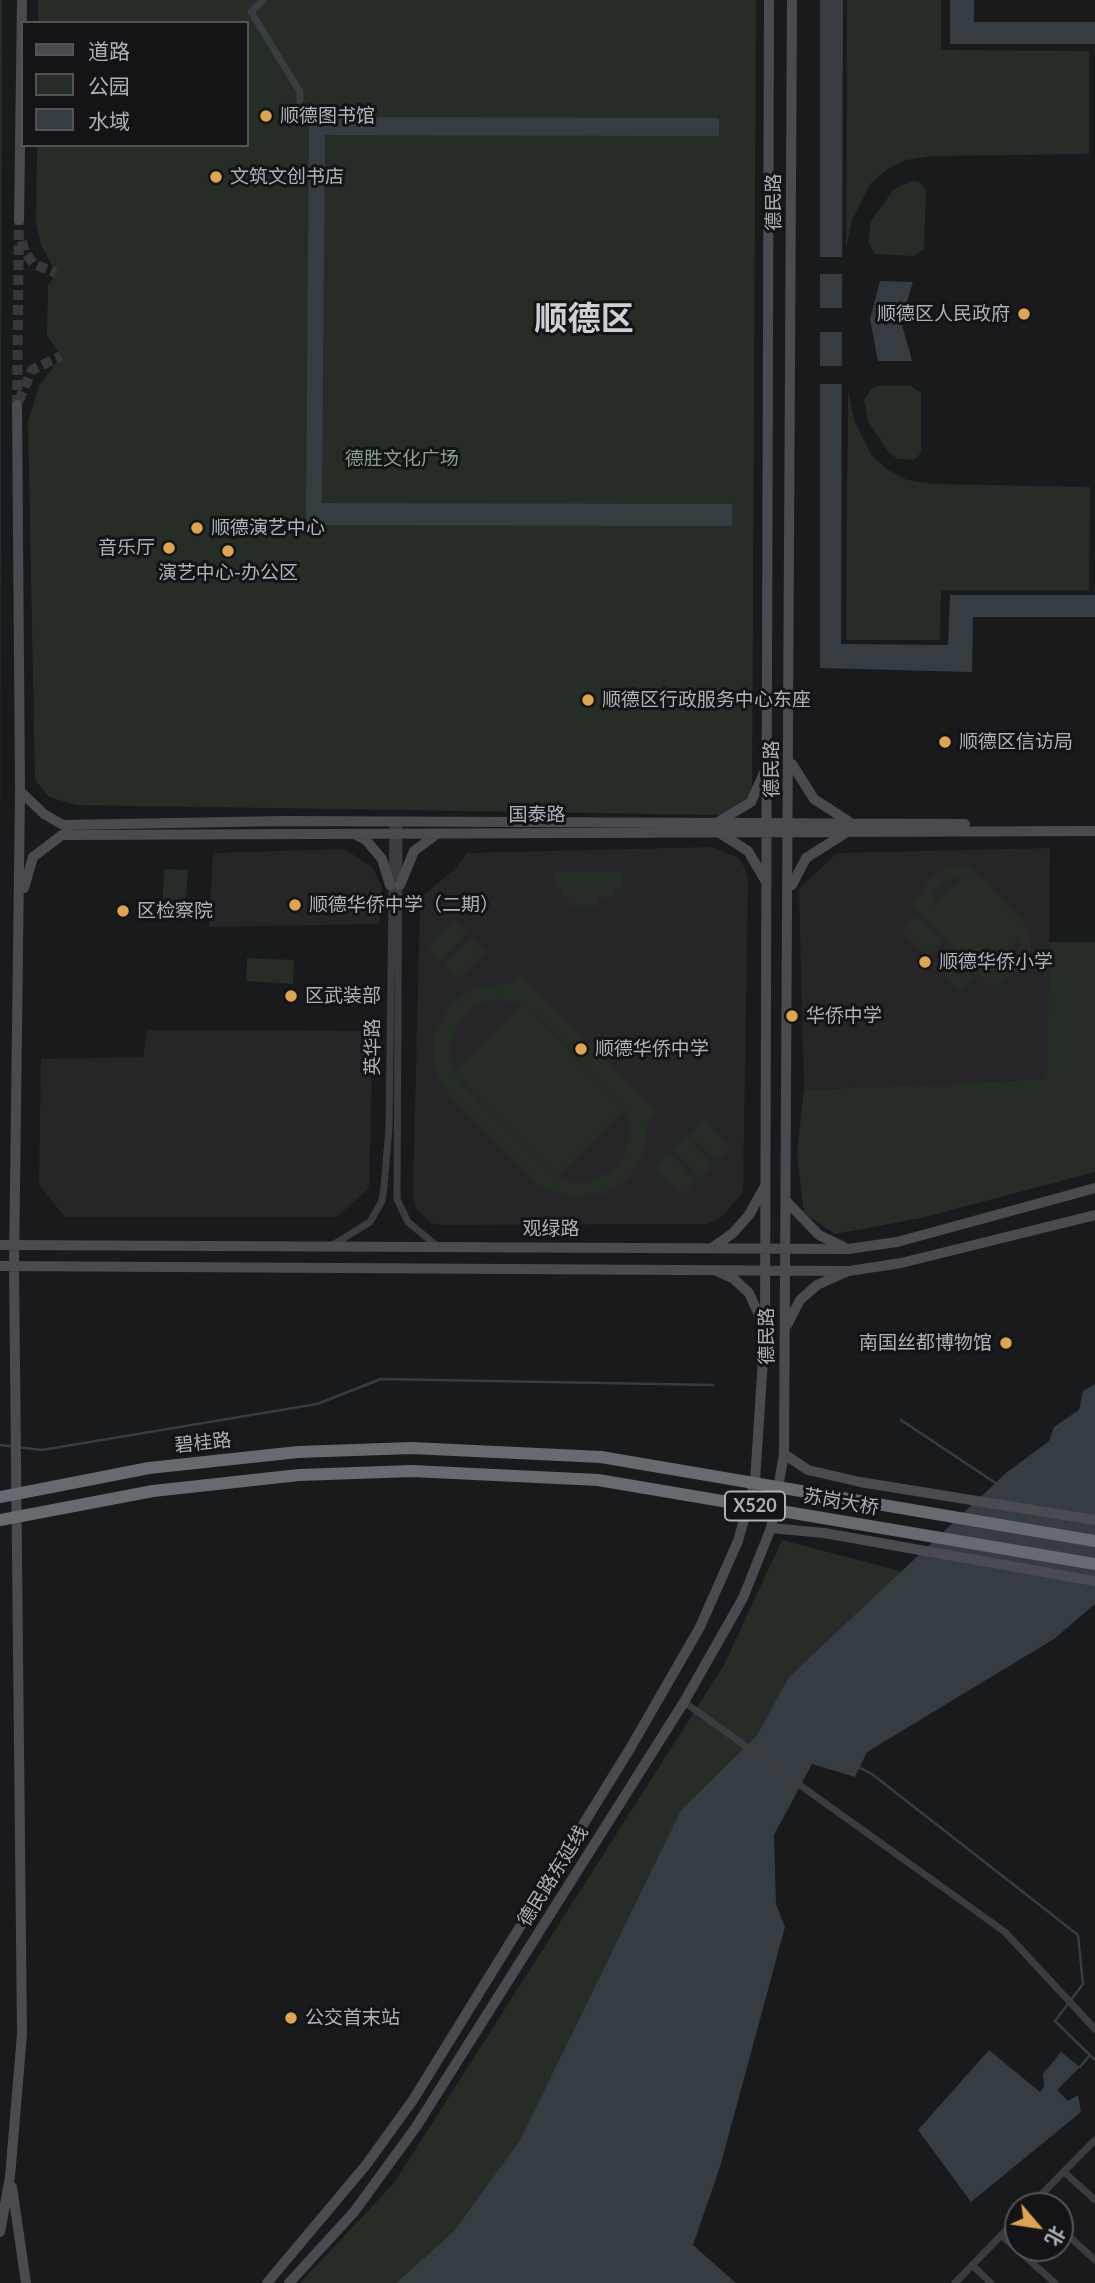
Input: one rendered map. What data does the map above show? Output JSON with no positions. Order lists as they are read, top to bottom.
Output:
{
  "streets": {
    "highway": ["碧桂路", "苏岗大桥", "X520"],
    "main road": [
      "德民路",
      "国泰路",
      "观绿路",
      "德民路东延线"
    ],
    "street": ["英华路"]
  },
  "crossings": [
    ["德民路", "国泰路"],
    ["德民路", "观绿路"],
    ["德民路", "德民路东延线"],
    ["国泰路", "英华路"],
    ["国泰路", "德民路东延线"],
    ["英华路", "观绿路"],
    ["观绿路", "德民路东延线"],
    ["碧桂路", "苏岗大桥"]
  ],
  "districts": ["顺德区"],
  "parks": ["德胜文化广场"],
  "places": [
    "顺德图书馆",
    "文筑文创书店",
    "顺德区人民政府",
    "顺德演艺中心",
    "音乐厅",
    "演艺中心-办公区",
    "顺德区行政服务中心东座",
    "顺德区信访局",
    "顺德华侨中学（二期）",
    "区检察院",
    "顺德华侨小学",
    "区武装部",
    "华侨中学",
    "顺德华侨中学",
    "南国丝都博物馆",
    "公交首末站"
  ],
  "legend": ["道路", "公园", "水域"],
  "north": "bottom right"
}
